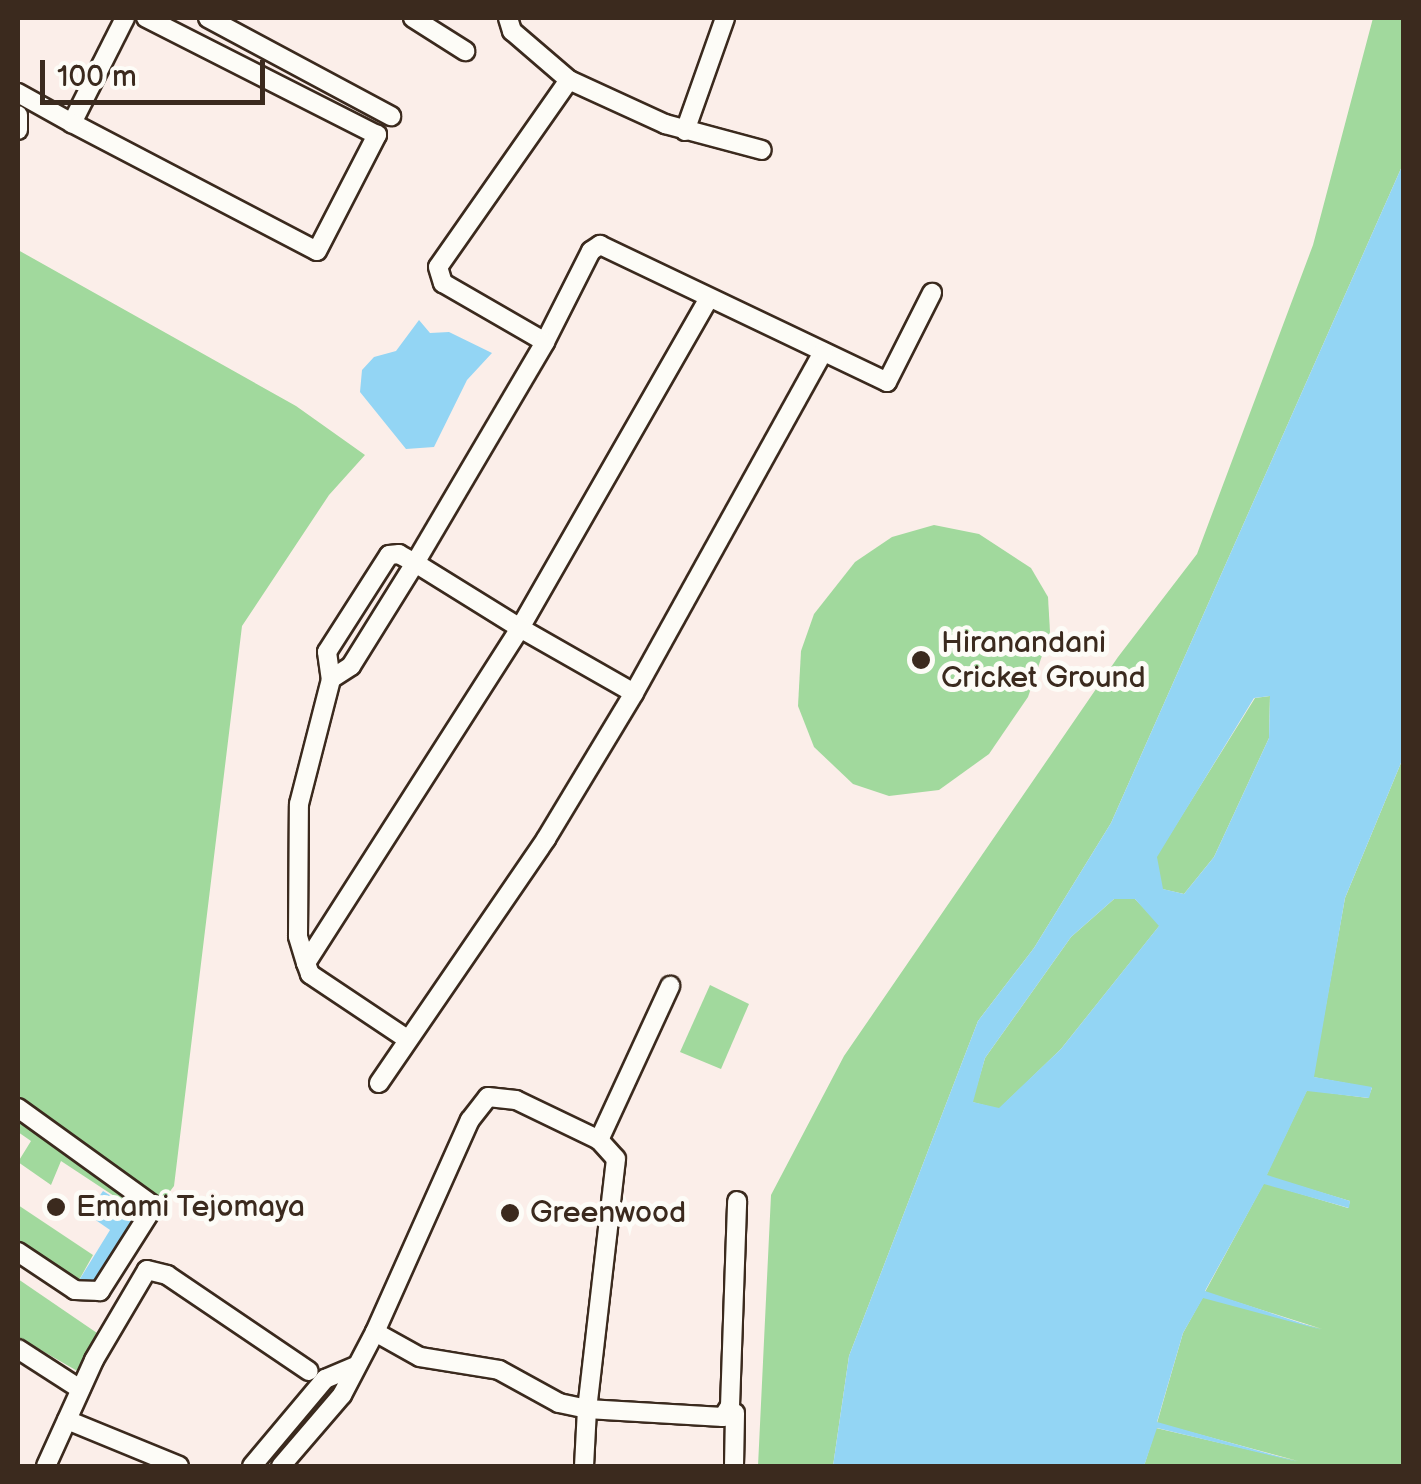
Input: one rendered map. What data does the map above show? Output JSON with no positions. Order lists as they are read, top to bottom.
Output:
{
  "places": ["Hiranandani Cricket Ground", "Emami Tejomaya", "Greenwood"],
  "scale_bar": "100 m"
}
